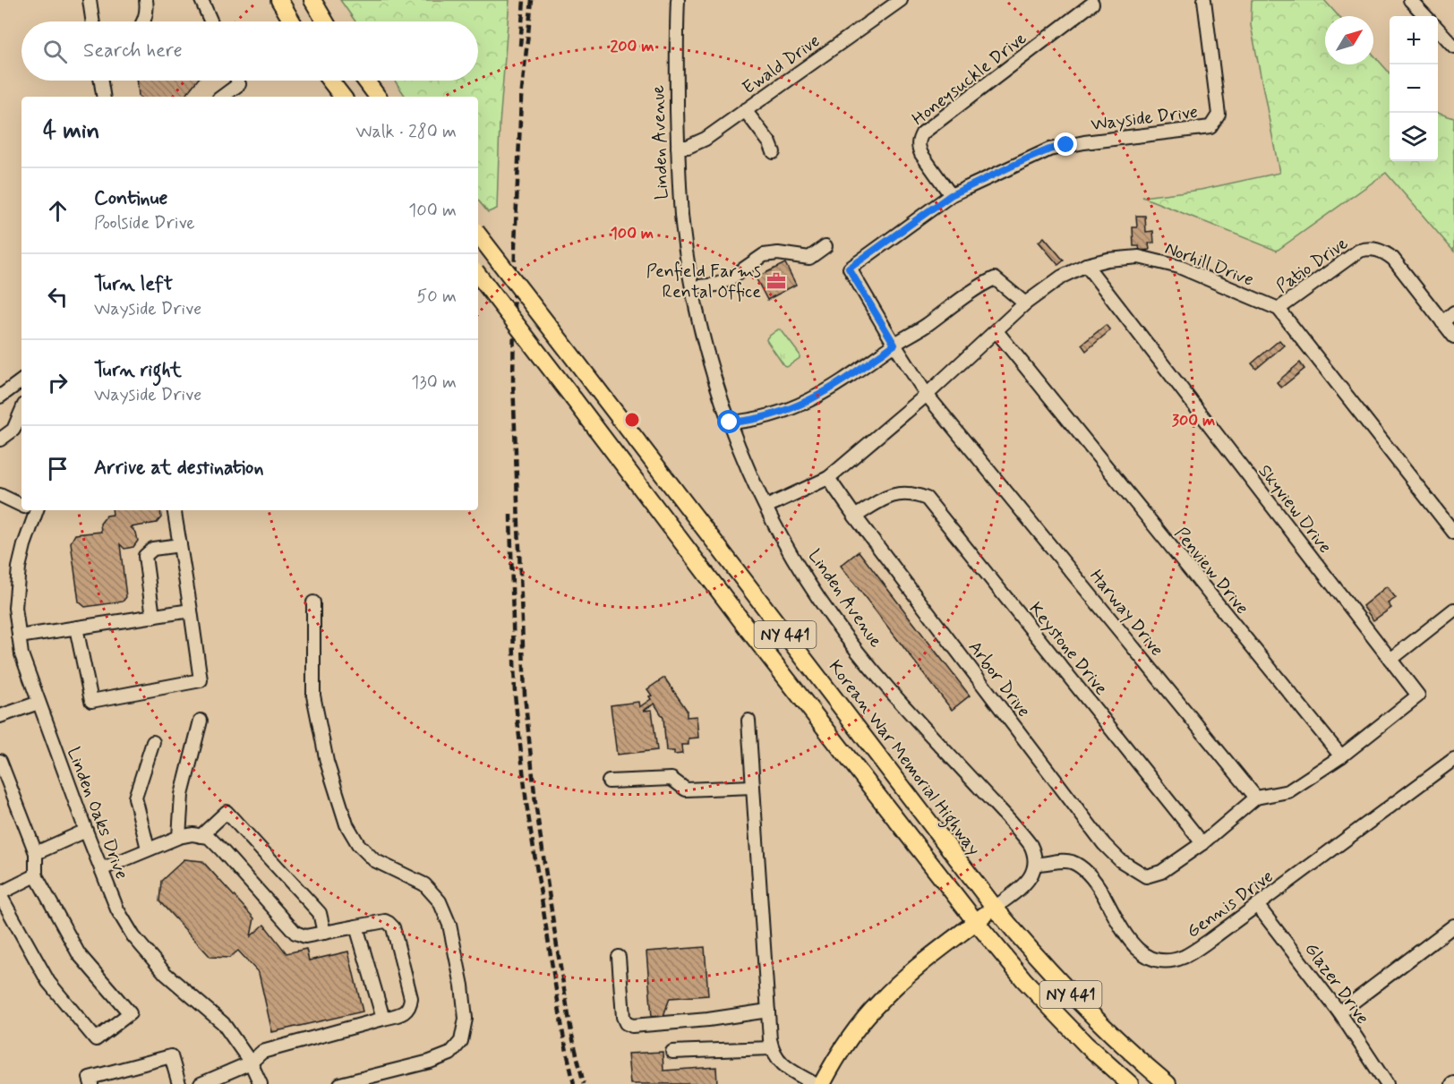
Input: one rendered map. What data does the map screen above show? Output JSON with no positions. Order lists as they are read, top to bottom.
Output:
{
  "streets": {
    "main road": ["NY 441", "Korean War Memorial Highway"],
    "street": [
      "Ewald Drive",
      "Honeysuckle Drive",
      "Wayside Drive",
      "Linden Avenue",
      "Norhill Drive",
      "Patio Drive",
      "Skyview Drive",
      "Penview Drive",
      "Harway Drive",
      "Keystone Drive",
      "Arbor Drive",
      "Linden Oaks Drive",
      "Gennis Drive",
      "Glazer Drive"
    ]
  },
  "crossings": [
    ["Ewald Drive", "Linden Avenue"],
    ["Honeysuckle Drive", "Wayside Drive"],
    ["Wayside Drive", "Harway Drive"],
    ["Linden Avenue", "Norhill Drive"],
    ["Linden Avenue", "Gennis Drive"],
    ["Norhill Drive", "Patio Drive"],
    ["Norhill Drive", "Skyview Drive"],
    ["Norhill Drive", "Penview Drive"],
    ["Norhill Drive", "Harway Drive"],
    ["Norhill Drive", "Arbor Drive"],
    ["Skyview Drive", "Penview Drive"],
    ["Keystone Drive", "Arbor Drive"],
    ["Gennis Drive", "Glazer Drive"]
  ],
  "places": {
    "office": ["Penfield Farms Rental Office"]
  },
  "north": "top right",
  "page": {
    "map_buttons": ["+", "−"],
    "search": "Search here",
    "heading": ["4 min", "Walk · 280 m"],
    "list": [
      ["Continue", "Poolside Drive", "100 m"],
      ["Turn left", "Wayside Drive", "50 m"],
      ["Turn right", "Wayside Drive", "130 m"],
      "Arrive at destination"
    ]
  },
  "rings": ["200 m", "100 m", "300 m"]
}
